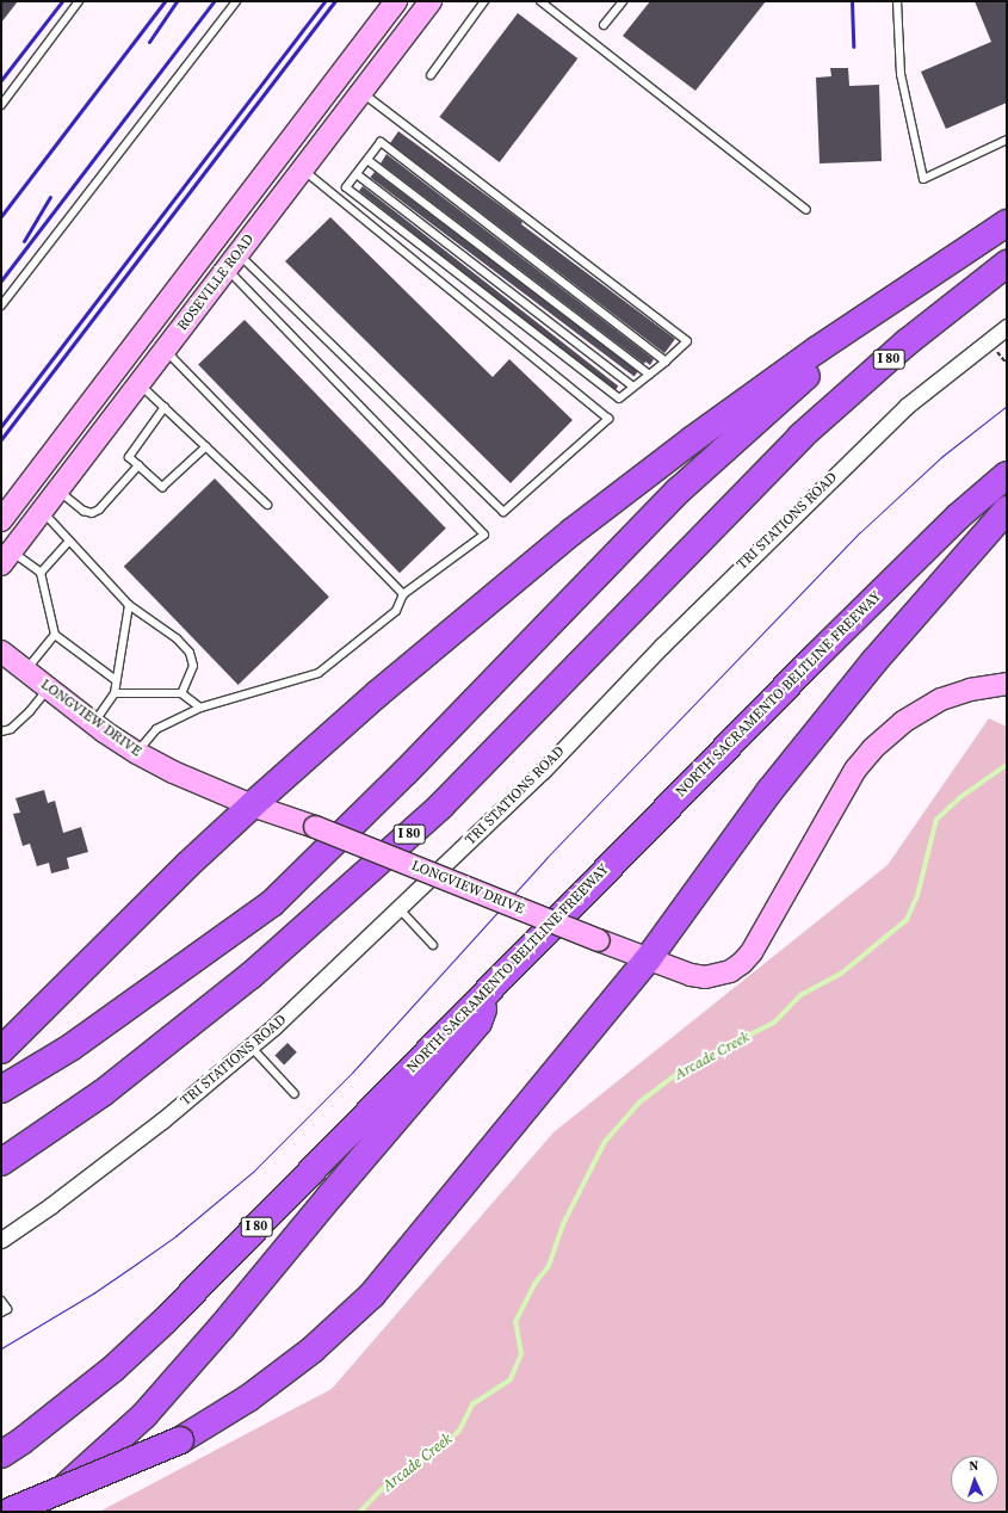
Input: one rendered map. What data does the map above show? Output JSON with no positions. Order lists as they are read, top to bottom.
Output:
{
  "streets": {
    "highway": ["I 80", "NORTH SACRAMENTO BELTLINE FREEWAY"],
    "main road": ["ROSEVILLE ROAD", "LONGVIEW DRIVE"],
    "street": ["TRI STATIONS ROAD"]
  },
  "water": ["Arcade Creek"],
  "north": "top"
}
